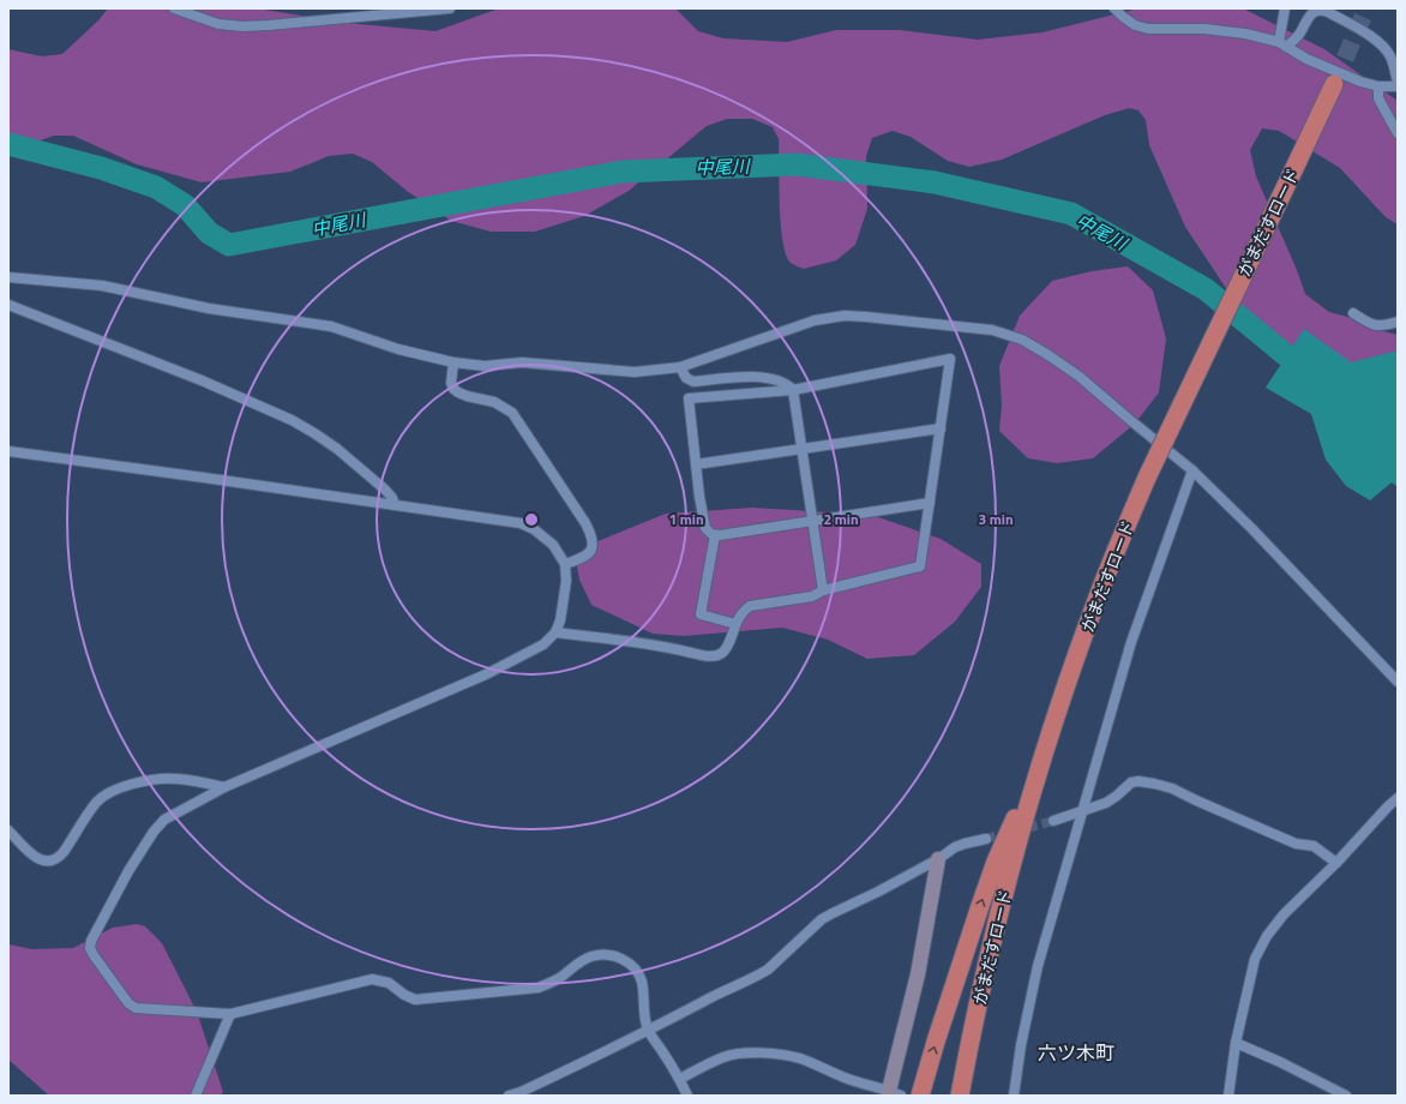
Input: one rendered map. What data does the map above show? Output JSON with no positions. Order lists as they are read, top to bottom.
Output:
{
  "streets": {
    "highway": ["がまだすロード"]
  },
  "districts": ["六ツ木町"],
  "water": ["中尾川"],
  "rings": ["1 min", "2 min", "3 min"]
}
